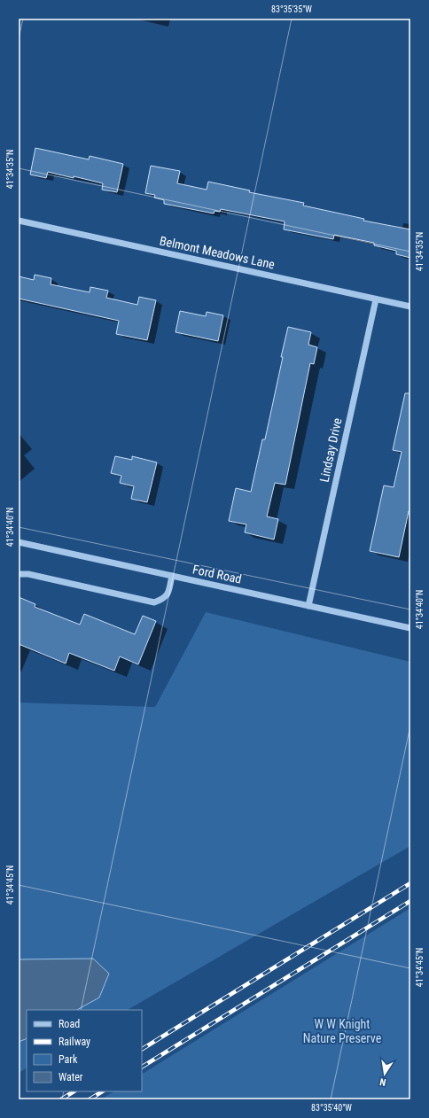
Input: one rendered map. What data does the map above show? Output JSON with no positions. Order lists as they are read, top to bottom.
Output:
{
  "streets": {
    "street": ["Belmont Meadows Lane", "Lindsay Drive", "Ford Road"]
  },
  "crossings": [
    ["Belmont Meadows Lane", "Lindsay Drive"],
    ["Lindsay Drive", "Ford Road"]
  ],
  "parks": ["W W Knight Nature Preserve"],
  "legend": [
    "Road",
    "Railway",
    "Park",
    "Water"
  ],
  "north": "bottom",
  "coordinates": [
    "83°35'35\"W",
    "41°34'35\"N",
    "41°34'40\"N",
    "41°34'45\"N",
    "83°35'40\"W"
  ]
}
